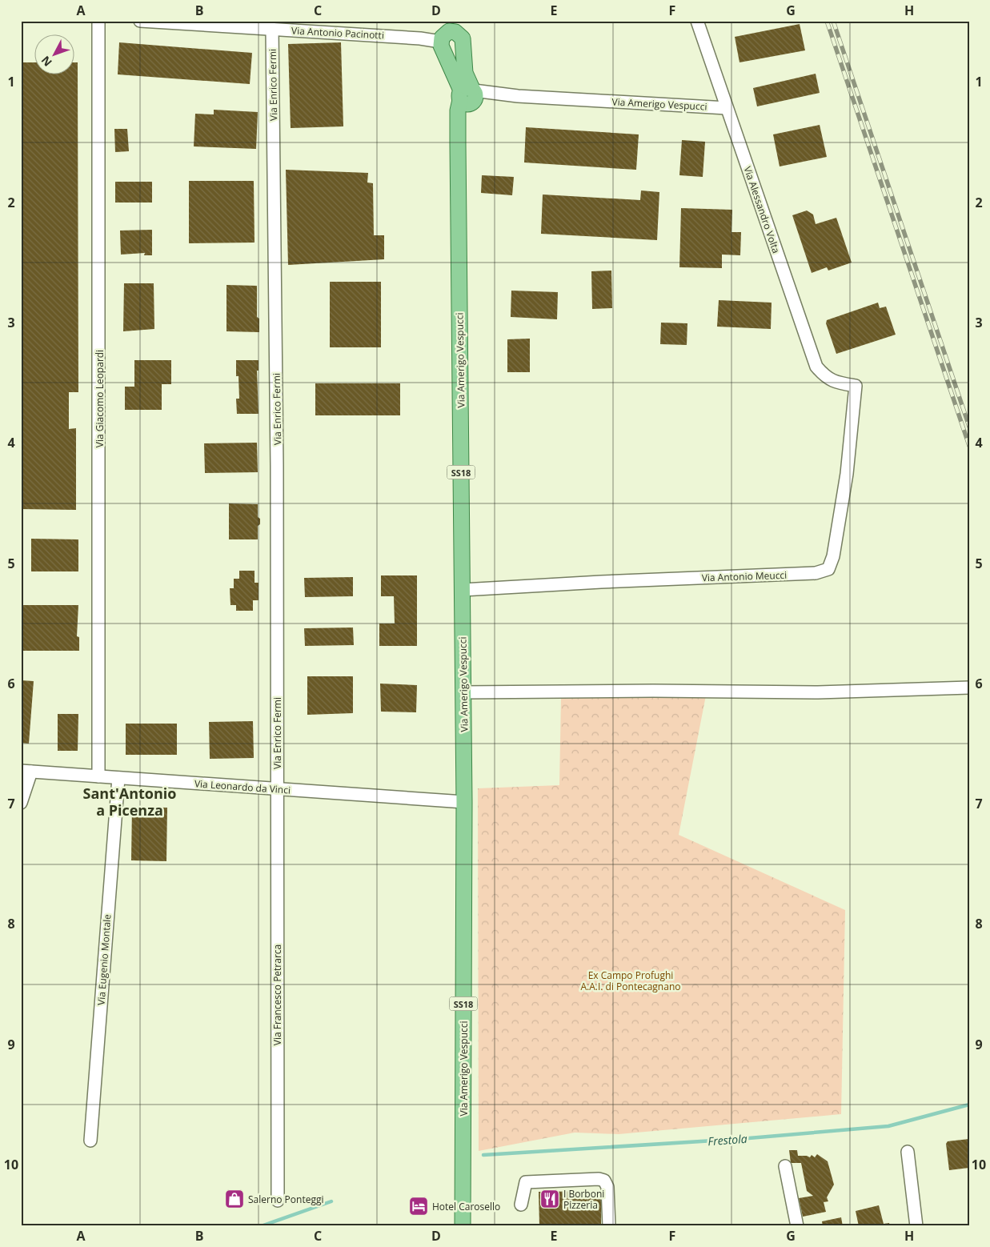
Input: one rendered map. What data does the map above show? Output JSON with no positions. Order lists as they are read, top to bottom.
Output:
{
  "streets": {
    "main road": ["Via Amerigo Vespucci", "SS18"],
    "street": [
      "Via Antonio Pacinotti",
      "Via Enrico Fermi",
      "Via Alessandro Volta",
      "Via Giacomo Leopardi",
      "Via Antonio Meucci",
      "Via Leonardo da Vinci",
      "Via Eugenio Montale",
      "Via Francesco Petrarca"
    ]
  },
  "crossings": [
    ["Via Antonio Pacinotti", "Via Enrico Fermi"],
    ["Via Antonio Pacinotti", "SS18"],
    ["Via Enrico Fermi", "Via Leonardo da Vinci"],
    ["Via Enrico Fermi", "Via Francesco Petrarca"],
    ["Via Amerigo Vespucci", "Via Alessandro Volta"],
    ["Via Amerigo Vespucci", "SS18"],
    ["Via Amerigo Vespucci", "Via Antonio Meucci"],
    ["Via Amerigo Vespucci", "Via Leonardo da Vinci"],
    ["Via Alessandro Volta", "Via Antonio Meucci"],
    ["Via Giacomo Leopardi", "Via Leonardo da Vinci"],
    ["Via Leonardo da Vinci", "Via Eugenio Montale"],
    ["Via Leonardo da Vinci", "Via Francesco Petrarca"]
  ],
  "districts": ["Sant'Antonio a Picenza"],
  "water": ["Frestola"],
  "parks": ["Ex Campo Profughi A.A.I. di Pontecagnano"],
  "places": {
    "shop": ["Salerno Ponteggi"],
    "restaurant": ["I Borboni Pizzeria"],
    "hotel": ["Hotel Carosello"]
  },
  "north": "bottom left",
  "grid": {
    "columns": [
      "A",
      "B",
      "C",
      "D",
      "E",
      "F",
      "G",
      "H"
    ],
    "rows": [
      "1",
      "2",
      "3",
      "4",
      "5",
      "6",
      "7",
      "8",
      "9",
      "10"
    ]
  }
}
